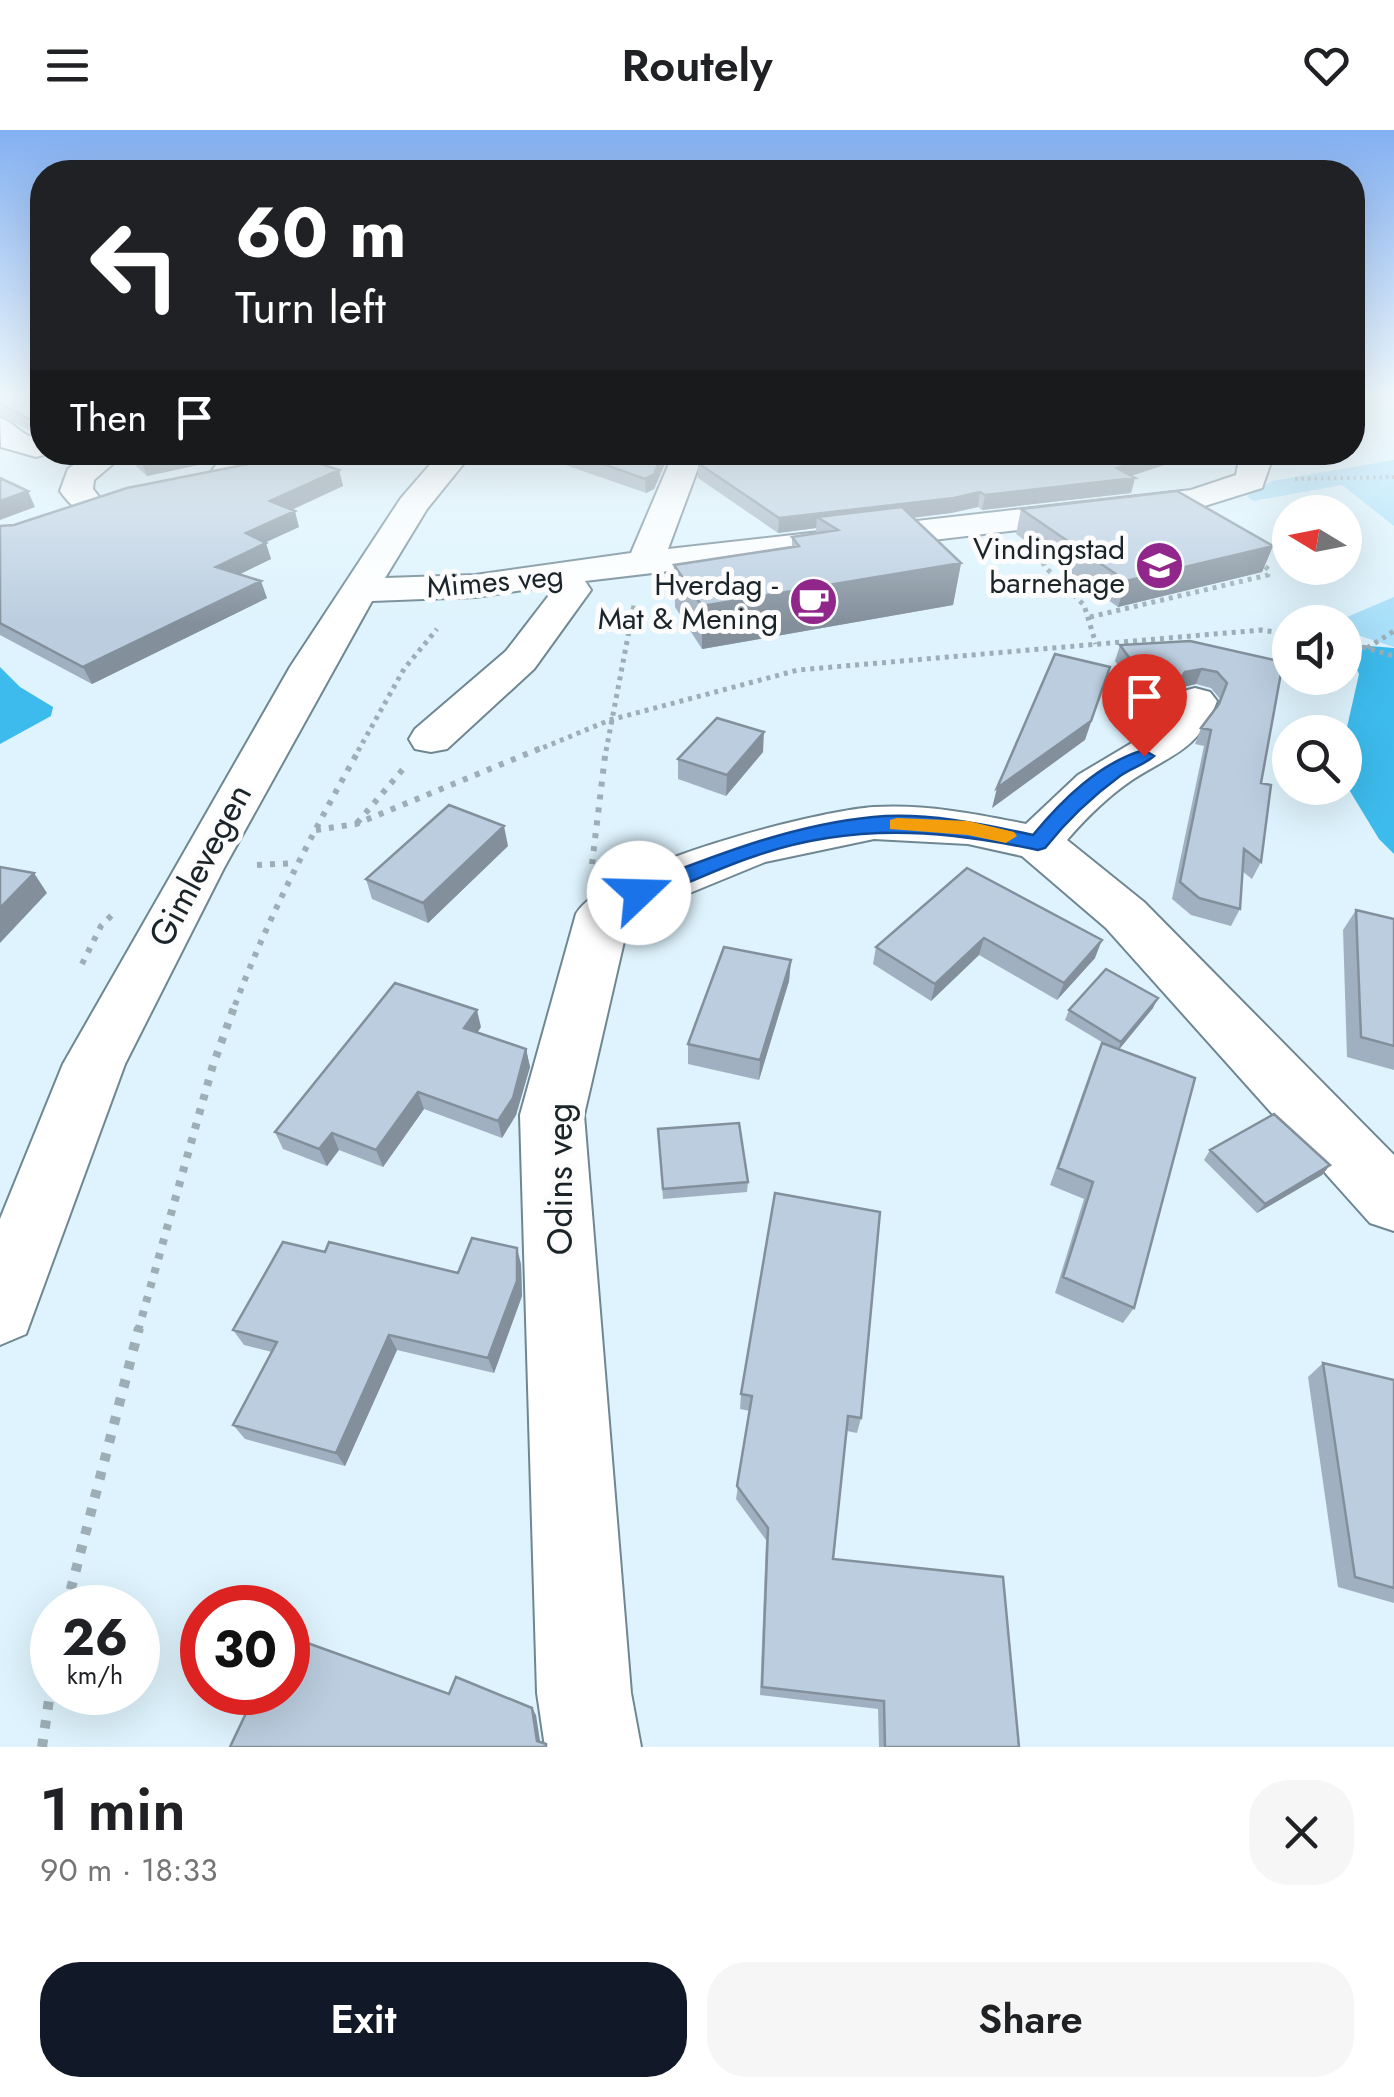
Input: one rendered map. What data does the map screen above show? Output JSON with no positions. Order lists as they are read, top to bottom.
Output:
{
  "streets": {
    "street": ["Mimes veg", "Gimlevegen", "Odins veg"]
  },
  "crossings": [
    ["Mimes veg", "Gimlevegen"]
  ],
  "places": {
    "school or university": ["Vindingstad barnehage"],
    "cafe": ["Hverdag - Mat & Mening"]
  },
  "north": "left",
  "page": {
    "header": "Routely",
    "turn": ["60 m", "Turn left"],
    "then": "Then",
    "speed": "26 km/h",
    "limit": "30",
    "heading": ["1 min", "90 m · 18:33"],
    "buttons": ["Exit", "Share"]
  }
}
